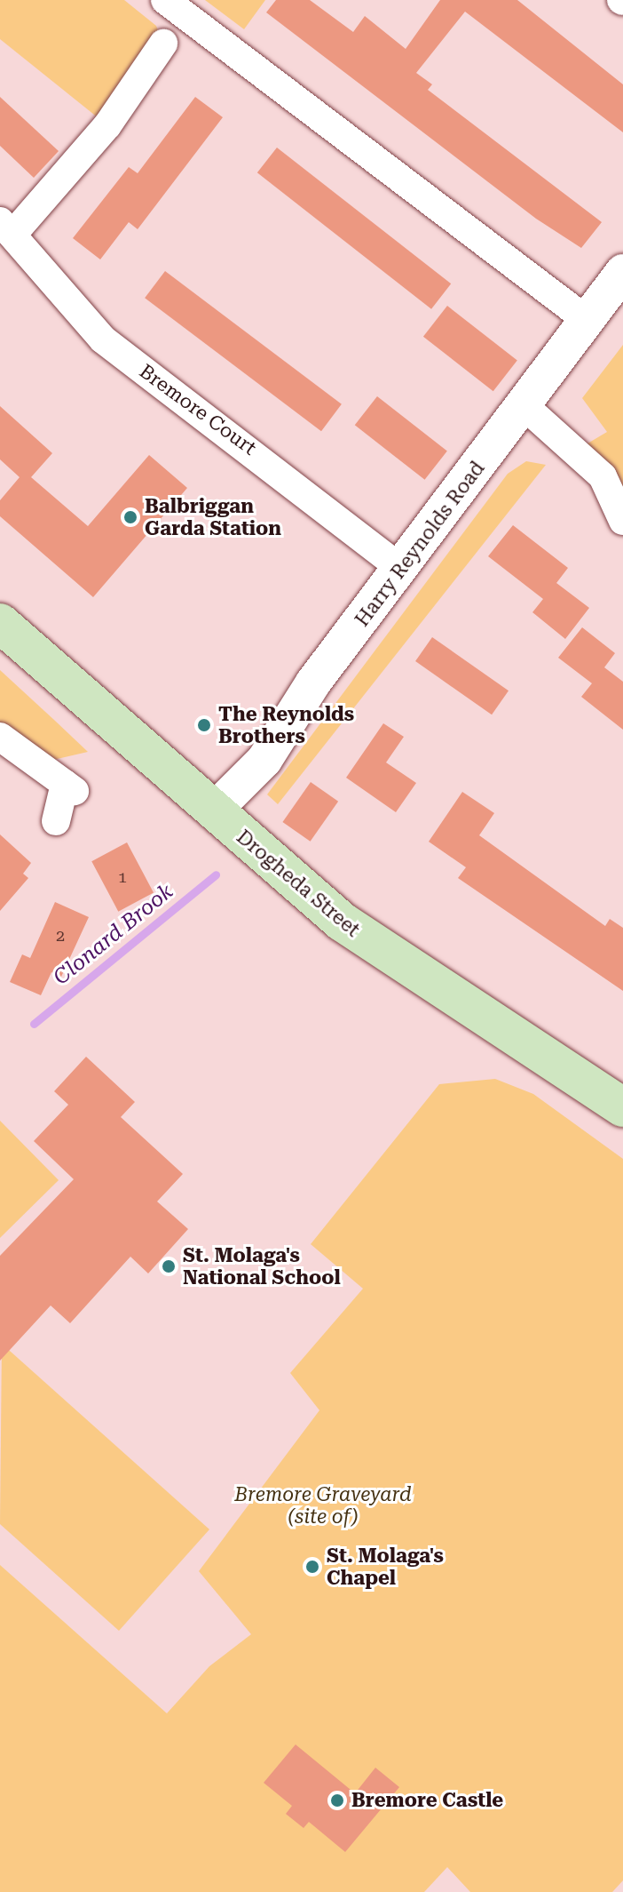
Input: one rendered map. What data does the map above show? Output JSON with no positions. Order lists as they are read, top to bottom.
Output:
{
  "streets": {
    "main road": ["Drogheda Street"],
    "street": ["Bremore Court", "Harry Reynolds Road"]
  },
  "crossings": [
    ["Bremore Court", "Harry Reynolds Road"],
    ["Harry Reynolds Road", "Drogheda Street"]
  ],
  "water": ["Clonard Brook"],
  "parks": ["Bremore Graveyard (site of)"],
  "places": [
    "Balbriggan Garda Station",
    "The Reynolds Brothers",
    "St. Molaga's National School",
    "St. Molaga's Chapel",
    "Bremore Castle"
  ],
  "house_numbers": ["1", "2"]
}
